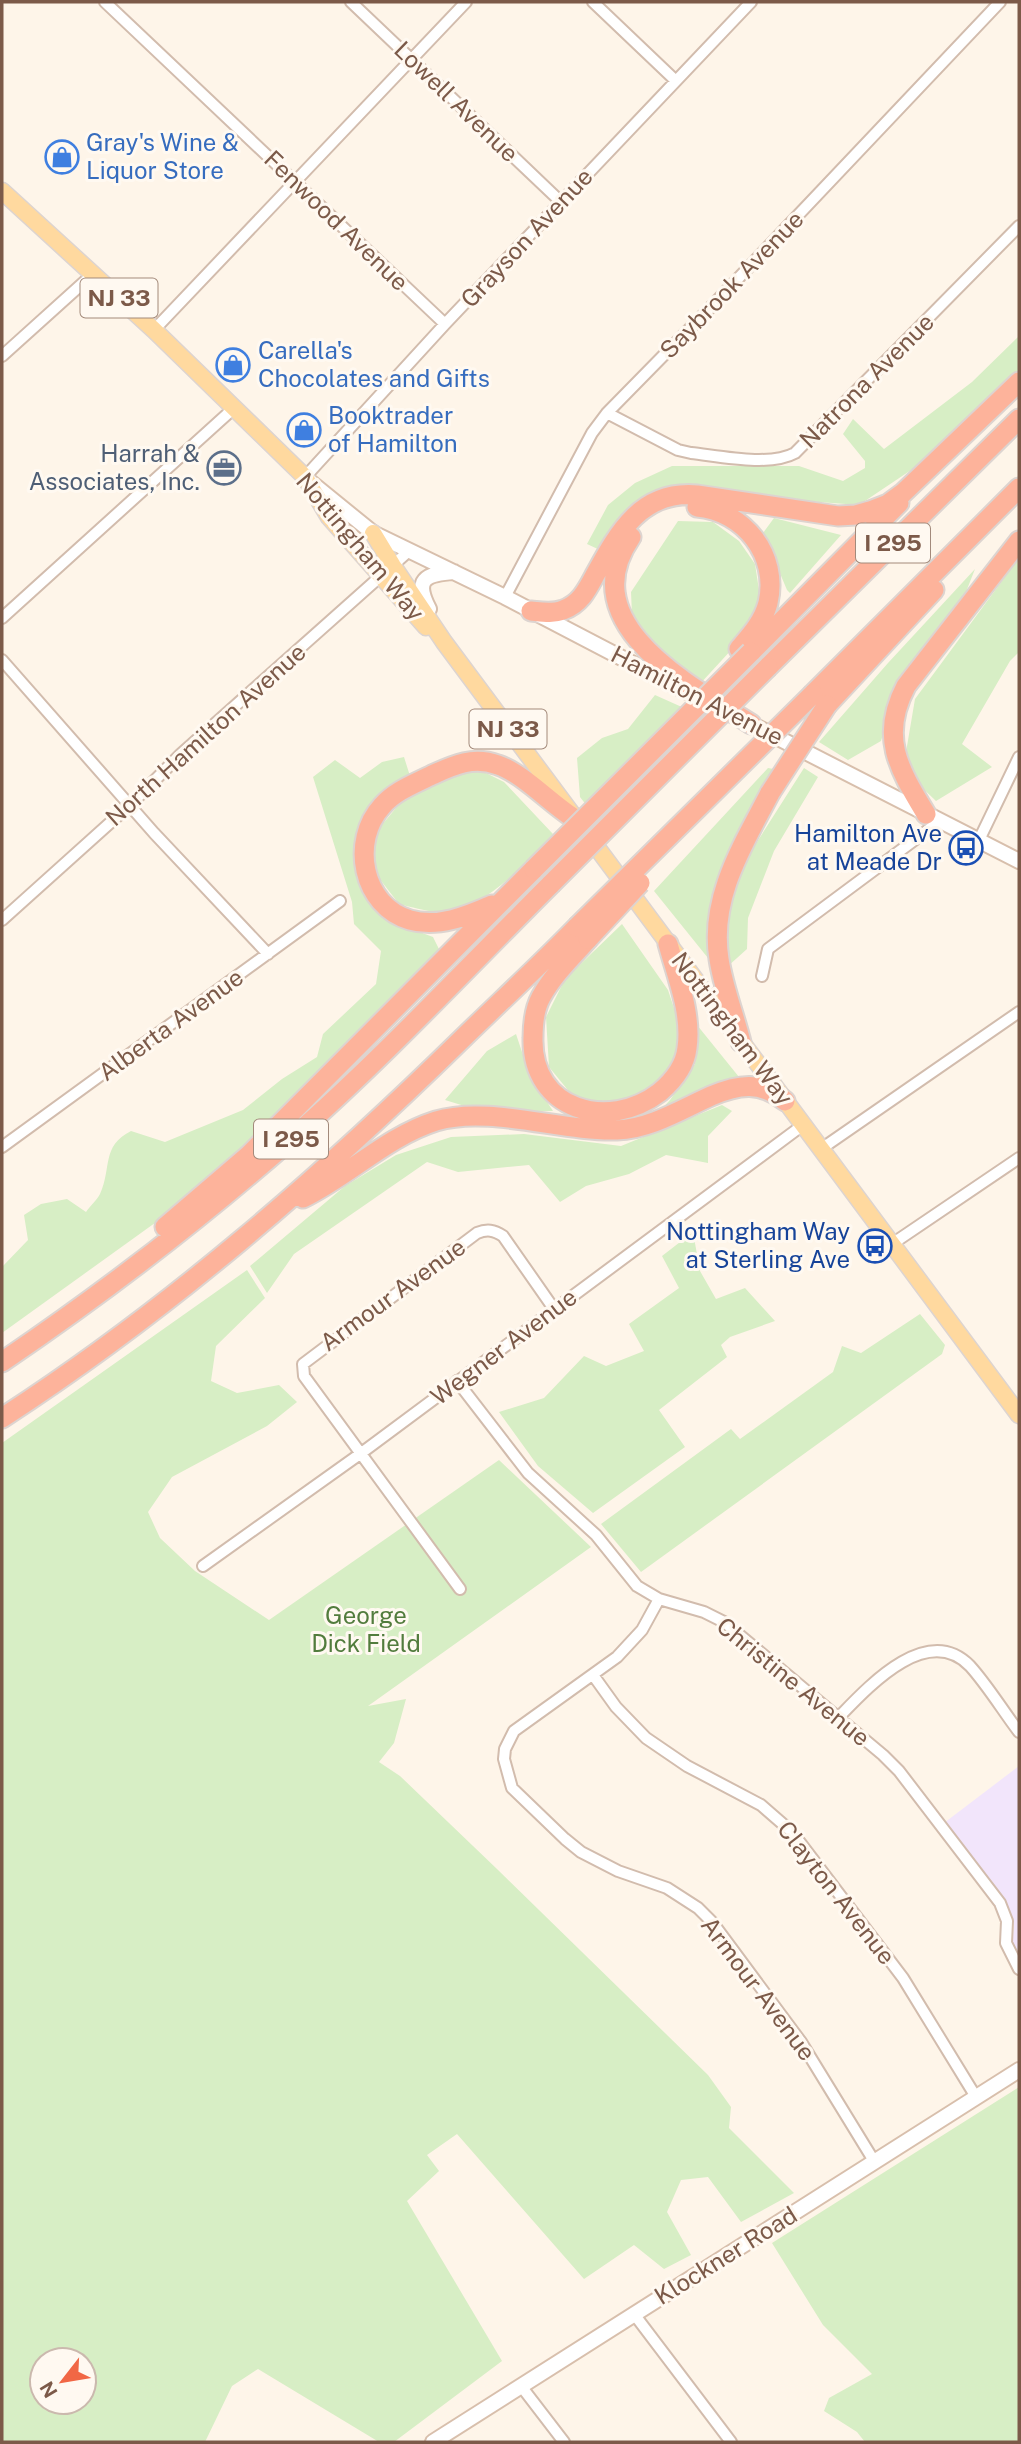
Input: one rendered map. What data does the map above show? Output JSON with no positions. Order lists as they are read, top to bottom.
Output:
{
  "streets": {
    "highway": ["I 295"],
    "main road": [
      "NJ 33",
      "Nottingham Way",
      "Hamilton Avenue",
      "Klockner Road"
    ],
    "street": [
      "Lowell Avenue",
      "Fenwood Avenue",
      "Grayson Avenue",
      "Saybrook Avenue",
      "Natrona Avenue",
      "North Hamilton Avenue",
      "Alberta Avenue",
      "Armour Avenue",
      "Wegner Avenue",
      "Christine Avenue",
      "Clayton Avenue"
    ]
  },
  "crossings": [
    ["Lowell Avenue", "Grayson Avenue"],
    ["Fenwood Avenue", "Grayson Avenue"],
    ["Grayson Avenue", "Nottingham Way"],
    ["Grayson Avenue", "Hamilton Avenue"],
    ["Saybrook Avenue", "Natrona Avenue"],
    ["Saybrook Avenue", "Hamilton Avenue"],
    ["Nottingham Way", "Hamilton Avenue"],
    ["Nottingham Way", "North Hamilton Avenue"],
    ["Nottingham Way", "Wegner Avenue"],
    ["Hamilton Avenue", "North Hamilton Avenue"],
    ["Armour Avenue", "Wegner Avenue"],
    ["Armour Avenue", "Christine Avenue"],
    ["Armour Avenue", "Clayton Avenue"],
    ["Armour Avenue", "Klockner Road"],
    ["Wegner Avenue", "Christine Avenue"],
    ["Clayton Avenue", "Klockner Road"]
  ],
  "parks": ["George Dick Field"],
  "places": {
    "shop": ["Gray's Wine & Liquor Store", "Carella's Chocolates and Gifts", "Booktrader of Hamilton"],
    "office": ["Harrah & Associates, Inc."],
    "bus stop": ["Hamilton Ave at Meade Dr", "Nottingham Way at Sterling Ave"]
  },
  "north": "bottom left"
}
